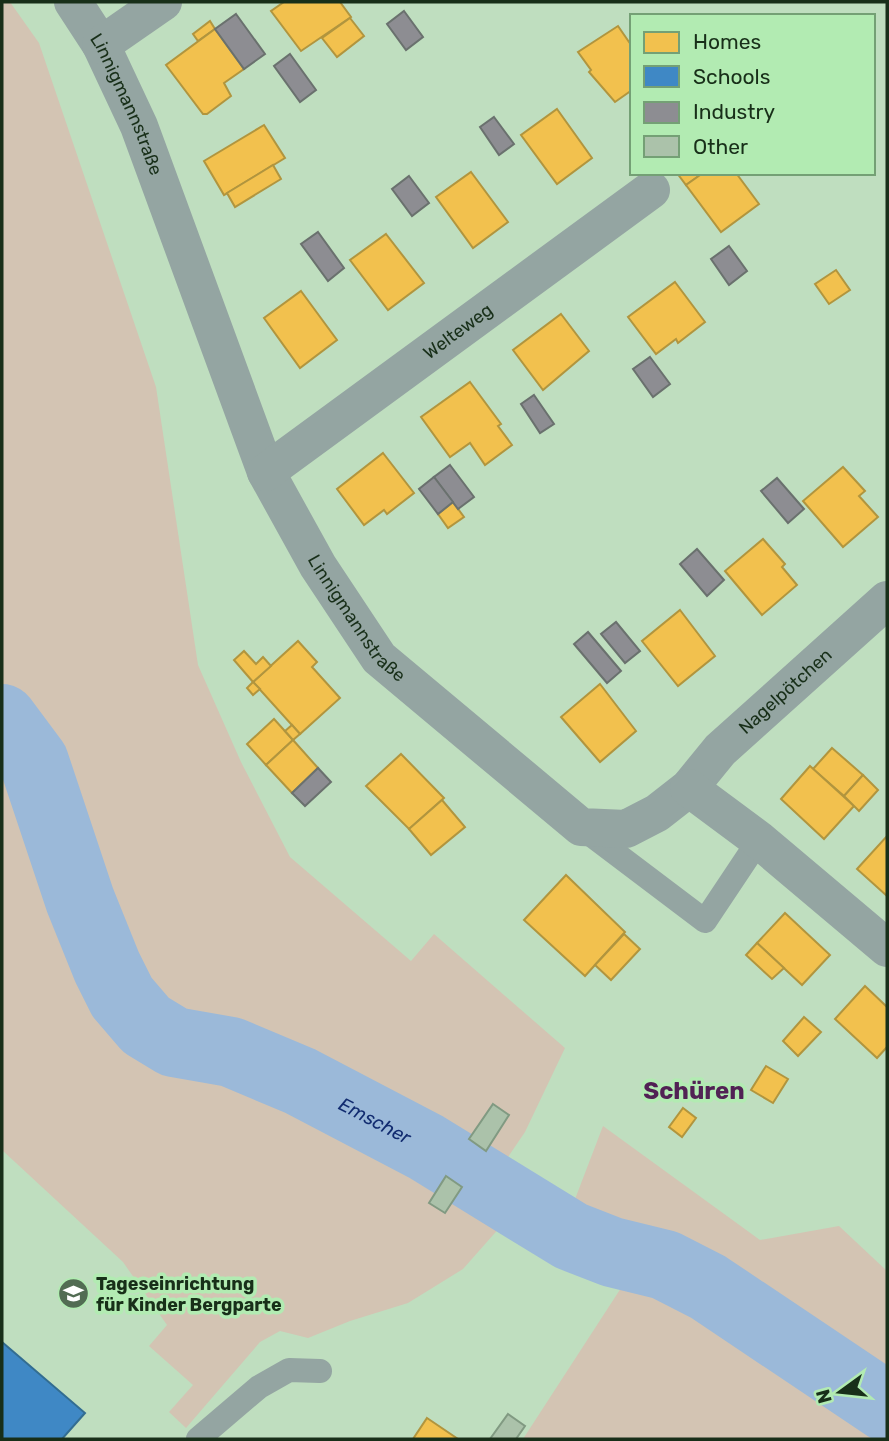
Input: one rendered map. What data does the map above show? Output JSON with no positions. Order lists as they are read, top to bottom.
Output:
{
  "streets": {
    "street": ["Linnigmannstraße", "Welteweg", "Nagelpötchen"]
  },
  "crossings": [
    ["Linnigmannstraße", "Welteweg"]
  ],
  "districts": ["Schüren"],
  "water": ["Emscher"],
  "places": {
    "school or university": ["Tageseinrichtung für Kinder Bergparte"]
  },
  "legend": [
    "Homes",
    "Schools",
    "Industry",
    "Other"
  ],
  "north": "left"
}
